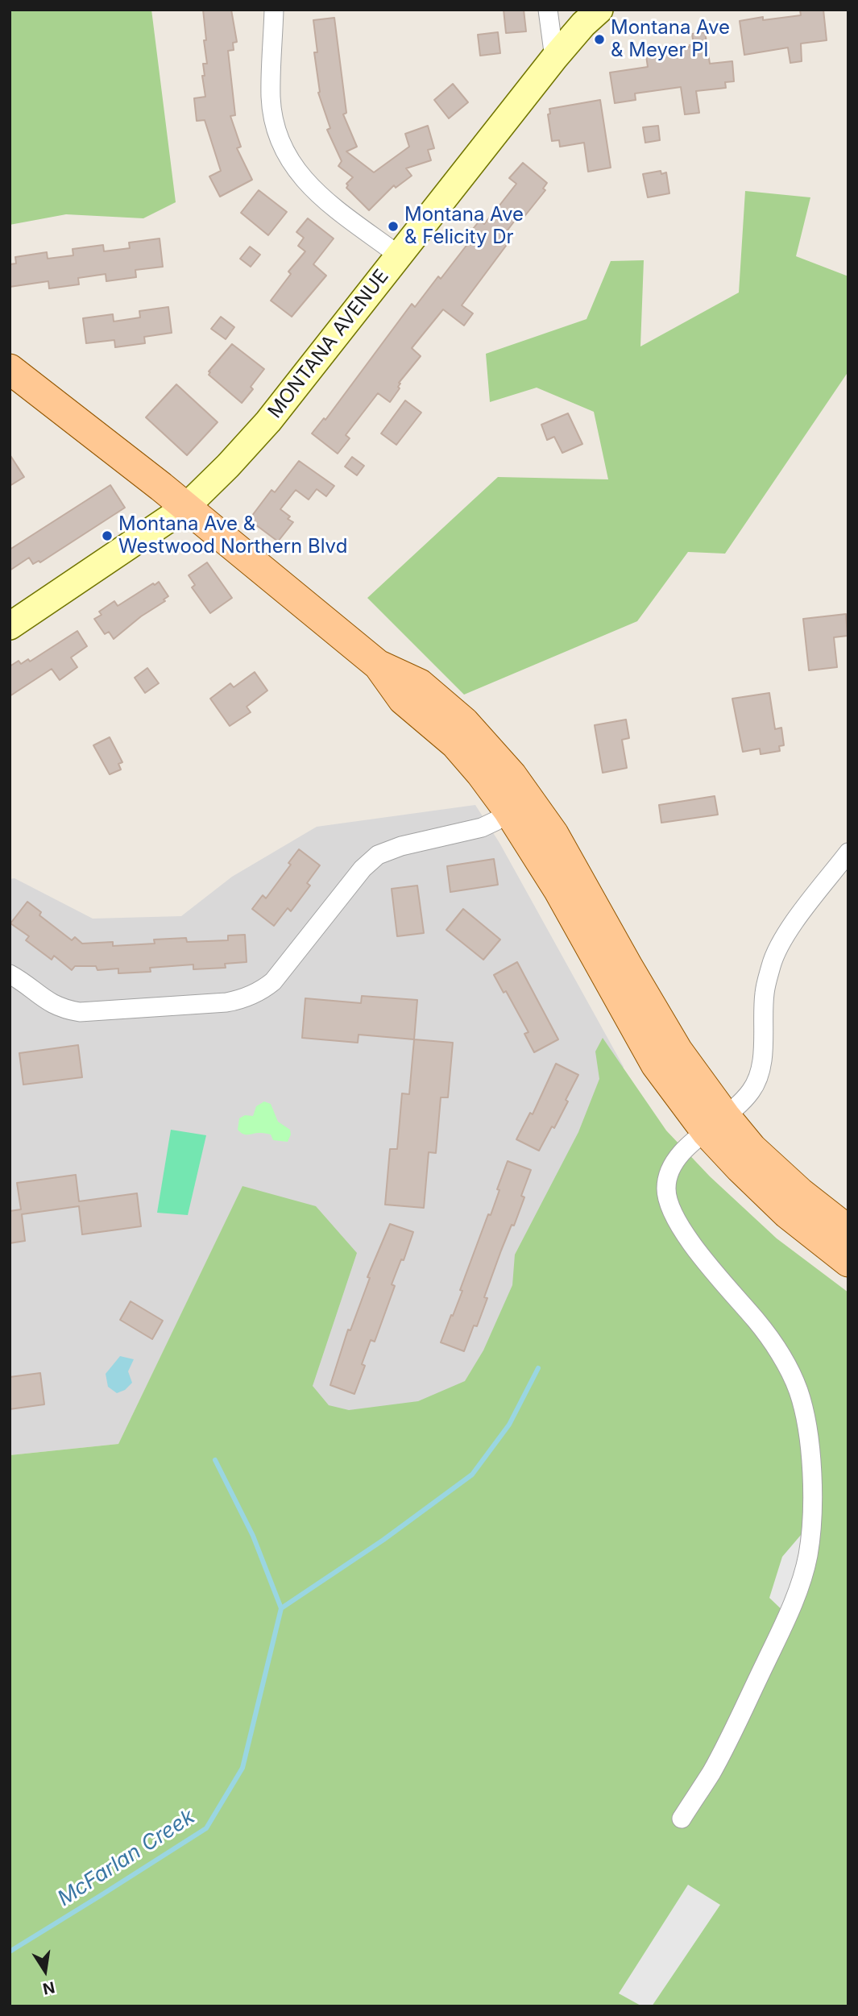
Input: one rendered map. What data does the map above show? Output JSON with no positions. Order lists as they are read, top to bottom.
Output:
{
  "streets": {
    "street": ["MONTANA AVENUE"]
  },
  "water": ["McFarlan Creek"],
  "places": ["Montana Ave & Meyer Pl", "Montana Ave & Felicity Dr", "Montana Ave & Westwood Northern Blvd"],
  "north": "bottom"
}
